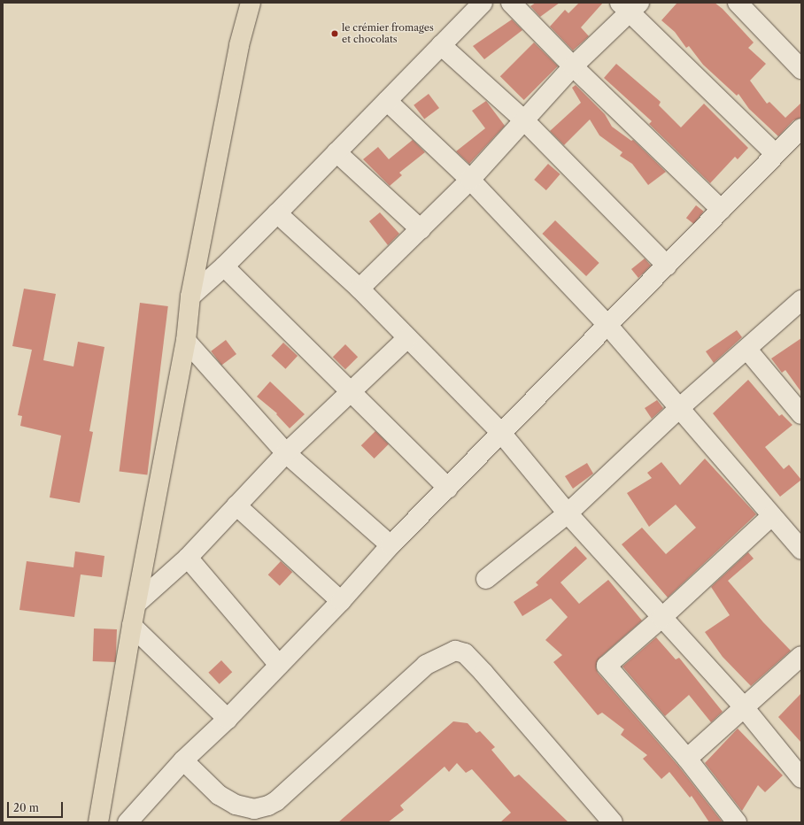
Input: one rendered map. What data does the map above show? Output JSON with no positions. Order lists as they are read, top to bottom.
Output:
{
  "places": ["le crémier fromages et chocolats"],
  "scale_bar": "20 m"
}
